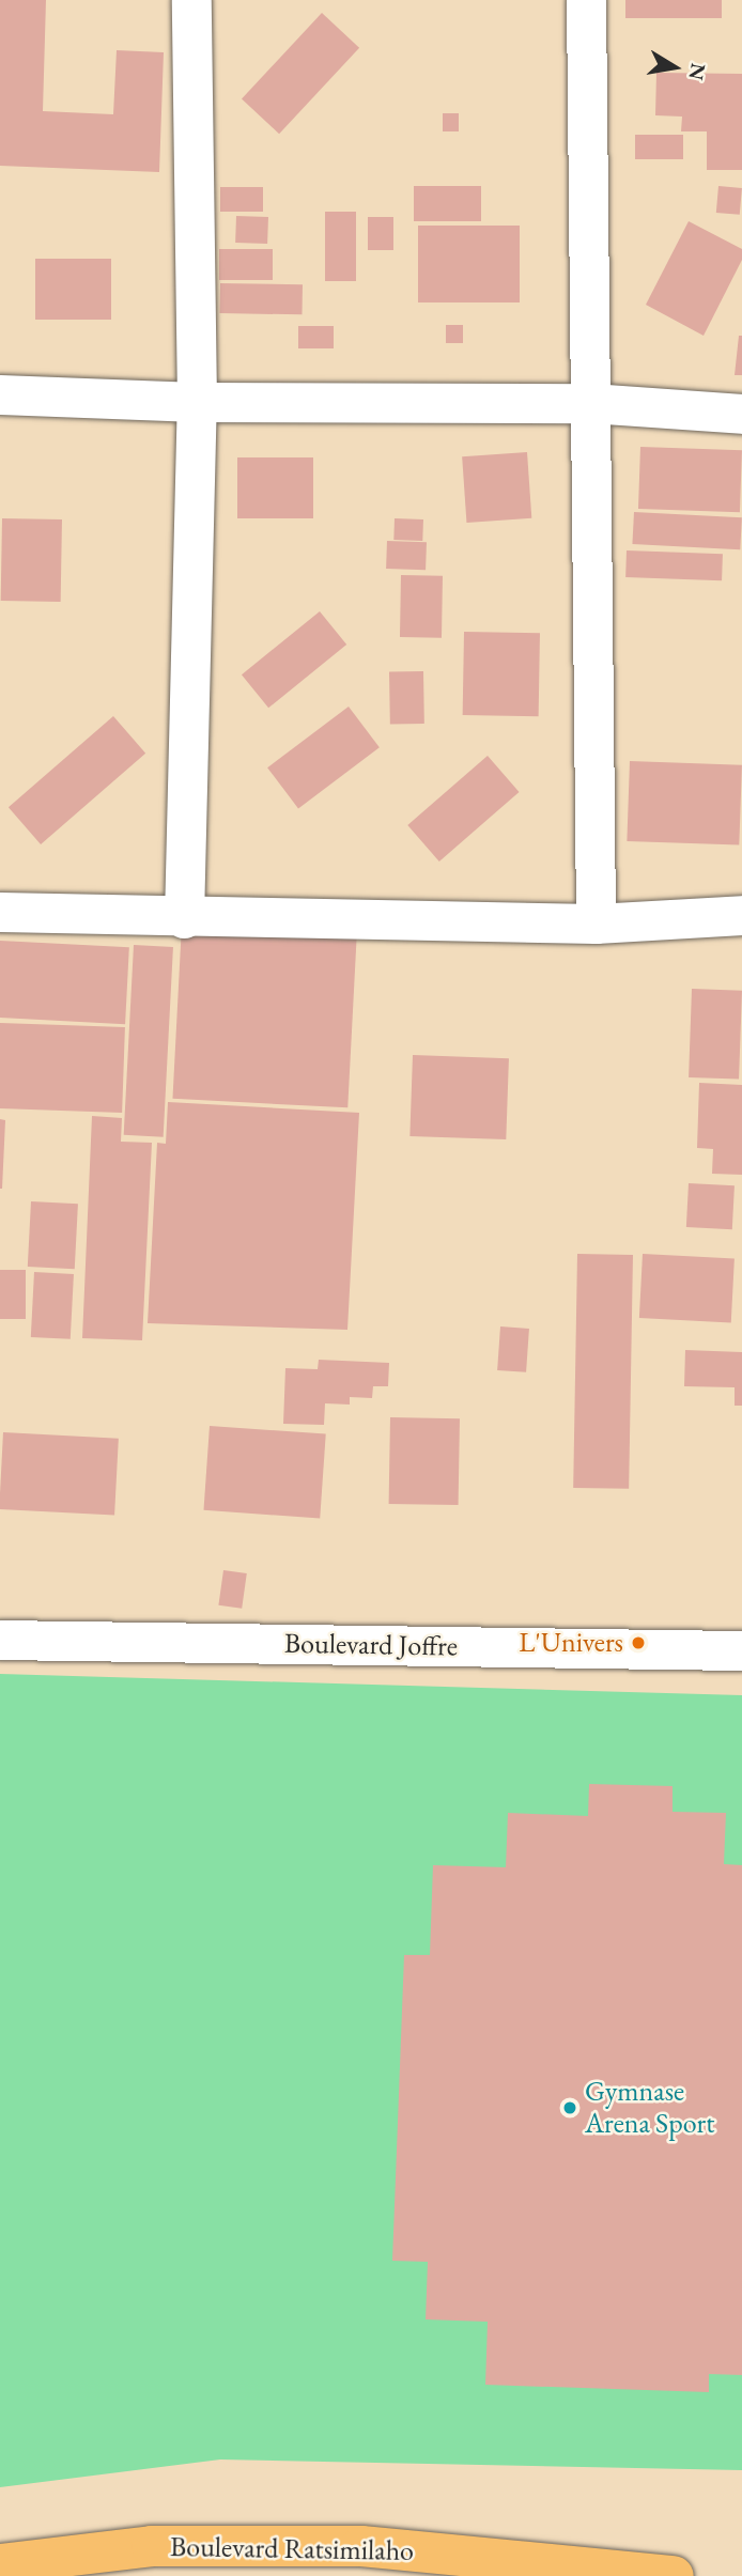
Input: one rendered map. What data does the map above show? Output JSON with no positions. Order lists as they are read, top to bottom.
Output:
{
  "streets": {
    "main road": ["Boulevard Ratsimilaho"],
    "street": ["Boulevard Joffre"]
  },
  "places": ["L'Univers", "Gymnase Arena Sport"],
  "north": "right"
}
